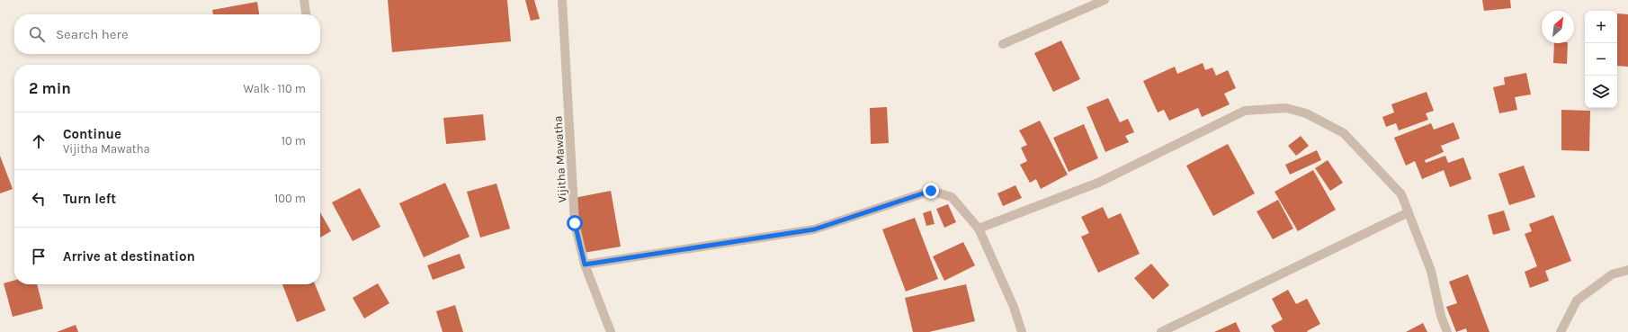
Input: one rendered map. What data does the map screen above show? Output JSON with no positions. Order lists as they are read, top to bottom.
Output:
{
  "streets": {
    "street": ["Vijitha Mawatha"]
  },
  "north": "top right",
  "page": {
    "map_buttons": ["+", "−"],
    "search": "Search here",
    "heading": ["2 min", "Walk · 110 m"],
    "list": [
      ["Continue", "Vijitha Mawatha", "10 m"],
      ["Turn left", "100 m"],
      "Arrive at destination"
    ]
  }
}
